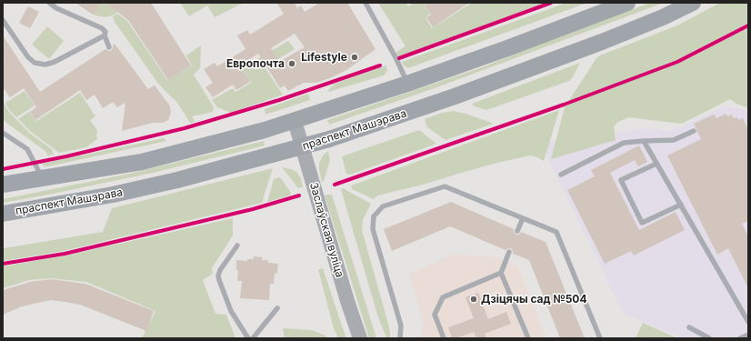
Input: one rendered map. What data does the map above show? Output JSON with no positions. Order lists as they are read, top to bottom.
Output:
{
  "streets": {
    "main road": ["праспект Машэрава", "Заслаўская вуліца"]
  },
  "crossings": [
    ["праспект Машэрава", "Заслаўская вуліца"]
  ],
  "places": ["Lifestyle", "Европочта", "Дзіцячы сад №504"]
}
